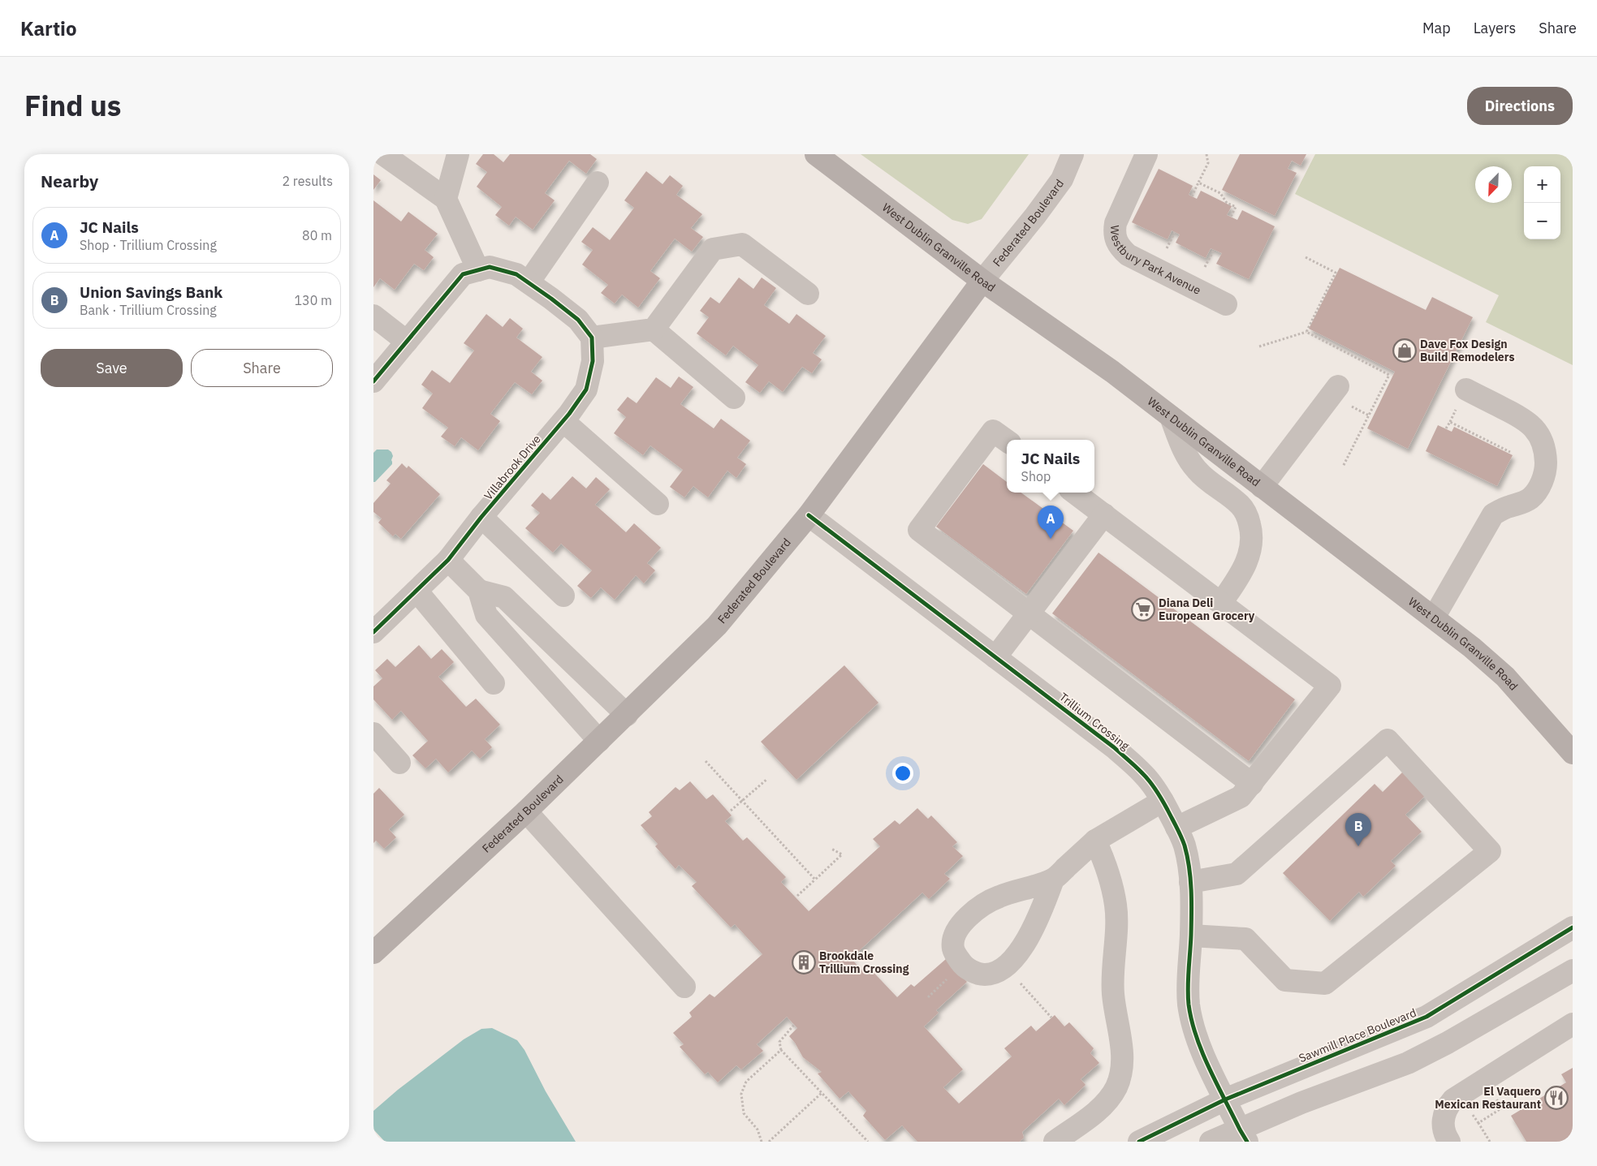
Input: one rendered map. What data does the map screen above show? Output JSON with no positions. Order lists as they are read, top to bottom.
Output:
{
  "streets": {
    "main road": ["Federated Boulevard", "West Dublin Granville Road"],
    "street": [
      "Westbury Park Avenue",
      "Villabrook Drive",
      "Trillium Crossing",
      "Sawmill Place Boulevard"
    ]
  },
  "crossings": [
    ["Federated Boulevard", "West Dublin Granville Road"],
    ["Federated Boulevard", "Trillium Crossing"],
    ["Trillium Crossing", "Sawmill Place Boulevard"]
  ],
  "places": {
    "shop": ["Dave Fox Design Build Remodelers"],
    "supermarket": ["Diana Deli European Grocery"],
    "building": ["Brookdale Trillium Crossing"],
    "restaurant": ["El Vaquero Mexican Restaurant"]
  },
  "north": "bottom left",
  "page": {
    "header": "Kartio",
    "nav": ["Map", "Layers", "Share"],
    "title": "Find us",
    "buttons": [
      "Directions",
      ["Save", "Share"]
    ],
    "heading": ["Nearby", "2 results"],
    "map_buttons": ["+", "−"],
    "list": [
      {
        "mark": "A",
        "name": "JC Nails",
        "note": "Shop · Trillium Crossing",
        "value": "80 m"
      },
      {
        "mark": "B",
        "name": "Union Savings Bank",
        "note": "Bank · Trillium Crossing",
        "value": "130 m"
      }
    ],
    "popup": ["JC Nails", "Shop"],
    "pins": ["A", "B"]
  }
}
